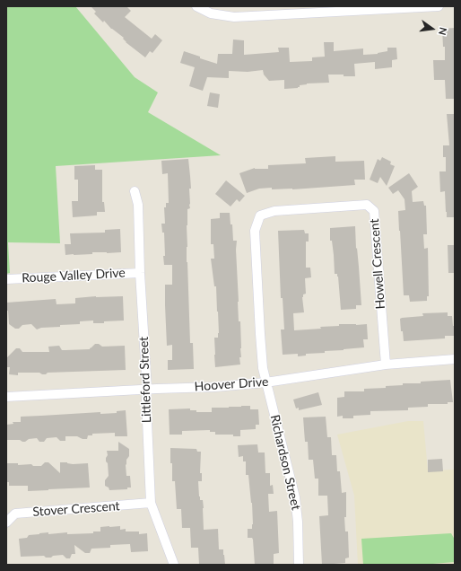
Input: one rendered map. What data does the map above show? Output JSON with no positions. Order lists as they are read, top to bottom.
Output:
{
  "streets": {
    "street": [
      "Howell Crescent",
      "Rouge Valley Drive",
      "Littleford Street",
      "Hoover Drive",
      "Richardson Street",
      "Stover Crescent"
    ]
  },
  "crossings": [
    ["Howell Crescent", "Hoover Drive"],
    ["Howell Crescent", "Richardson Street"],
    ["Rouge Valley Drive", "Littleford Street"],
    ["Littleford Street", "Hoover Drive"],
    ["Littleford Street", "Stover Crescent"],
    ["Hoover Drive", "Richardson Street"]
  ],
  "north": "right"
}
